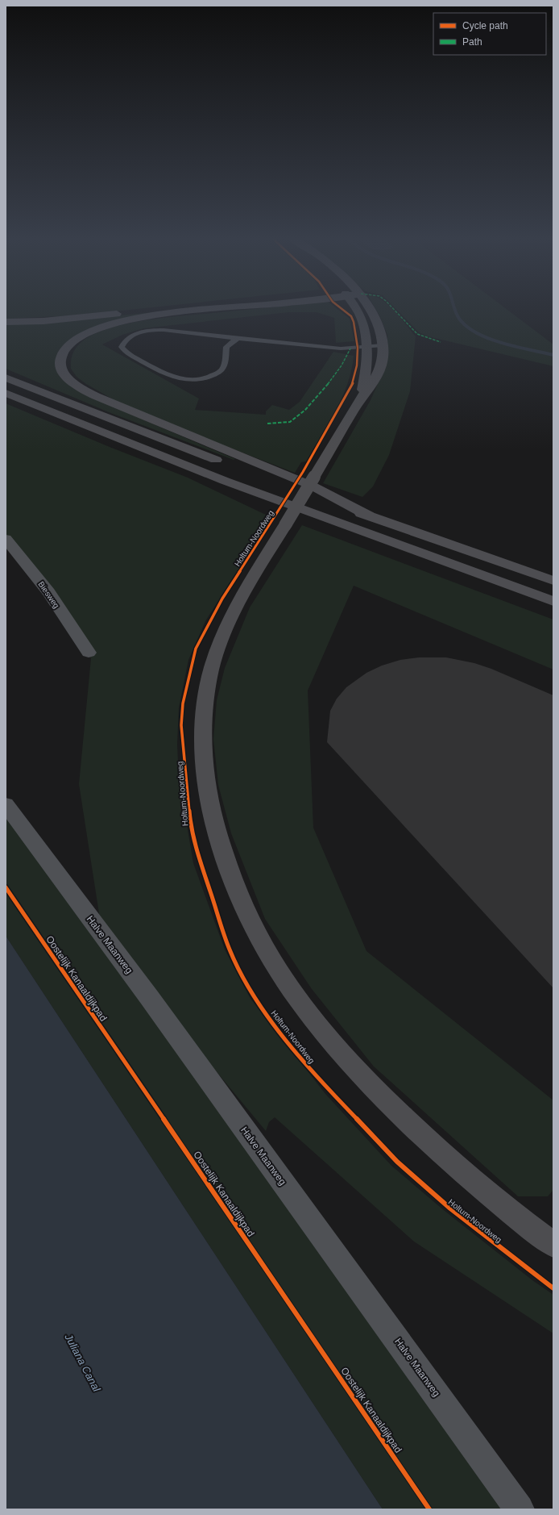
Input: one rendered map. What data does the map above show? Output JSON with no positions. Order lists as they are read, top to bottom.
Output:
{
  "streets": {
    "street": ["Biesweg", "Halve Maanweg"],
    "cycle path": ["Holtum-Noordweg", "Oostelijk Kanaaldijkpad"]
  },
  "water": ["Juliana Canal"],
  "legend": ["Cycle path", "Path"]
}
